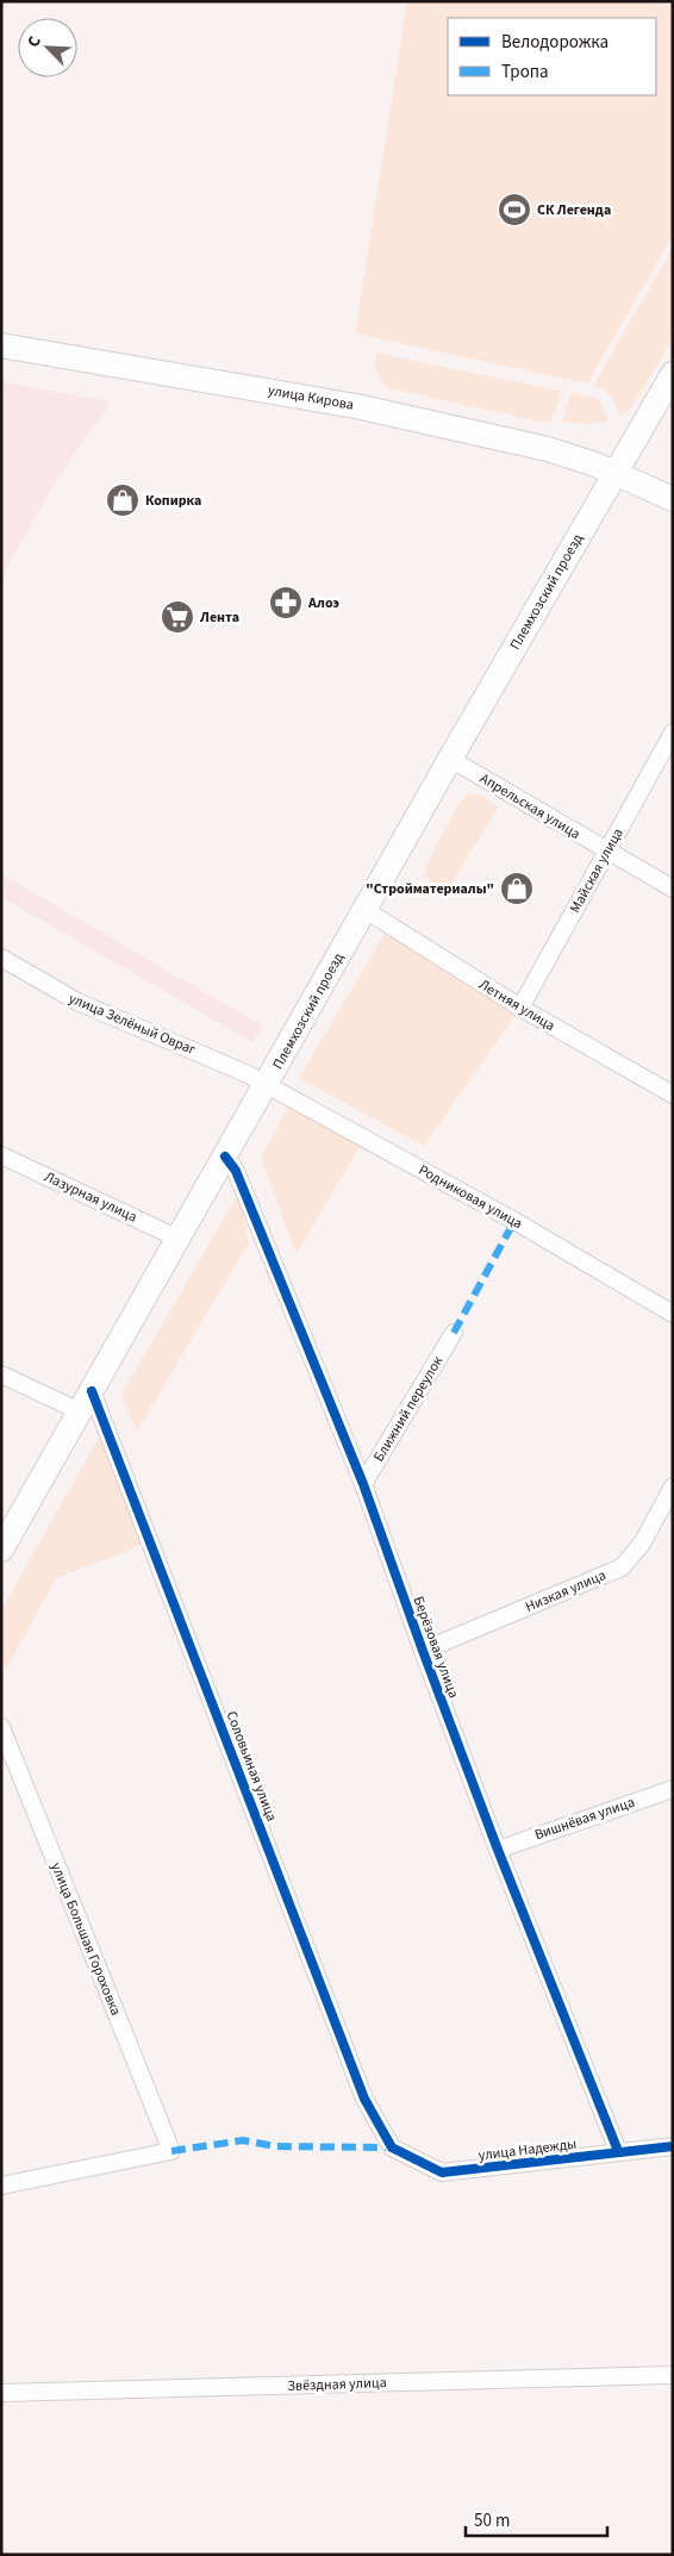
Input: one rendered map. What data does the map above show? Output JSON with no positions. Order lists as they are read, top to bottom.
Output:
{
  "streets": {
    "main road": ["улица Кирова", "Племхозский проезд"],
    "street": [
      "Апрельская улица",
      "Майская улица",
      "Летняя улица",
      "улица Зелёный Овраг",
      "Лазурная улица",
      "Родниковая улица",
      "Ближний переулок",
      "Низкая улица",
      "Берёзовая улица",
      "Соловьиная улица",
      "Вишнёвая улица",
      "улица Большая Гороховка",
      "улица Надежды",
      "Звёздная улица"
    ]
  },
  "crossings": [
    ["улица Кирова", "Племхозский проезд"],
    ["Племхозский проезд", "Апрельская улица"],
    ["Племхозский проезд", "Летняя улица"],
    ["Племхозский проезд", "улица Зелёный Овраг"],
    ["Племхозский проезд", "Лазурная улица"],
    ["Племхозский проезд", "Родниковая улица"],
    ["Племхозский проезд", "Берёзовая улица"],
    ["Племхозский проезд", "Соловьиная улица"],
    ["Апрельская улица", "Майская улица"],
    ["Майская улица", "Летняя улица"],
    ["улица Зелёный Овраг", "Родниковая улица"],
    ["Ближний переулок", "Берёзовая улица"],
    ["Низкая улица", "Берёзовая улица"],
    ["Берёзовая улица", "Вишнёвая улица"],
    ["Берёзовая улица", "улица Надежды"],
    ["Соловьиная улица", "улица Надежды"]
  ],
  "places": {
    "sports": ["СК Легенда"],
    "shop": ["Копирка", "\"Стройматериалы\""],
    "pharmacy": ["Алоэ"],
    "supermarket": ["Лента"]
  },
  "legend": ["Велодорожка", "Тропа"],
  "scale_bar": "50 m",
  "north": "top left"
}
